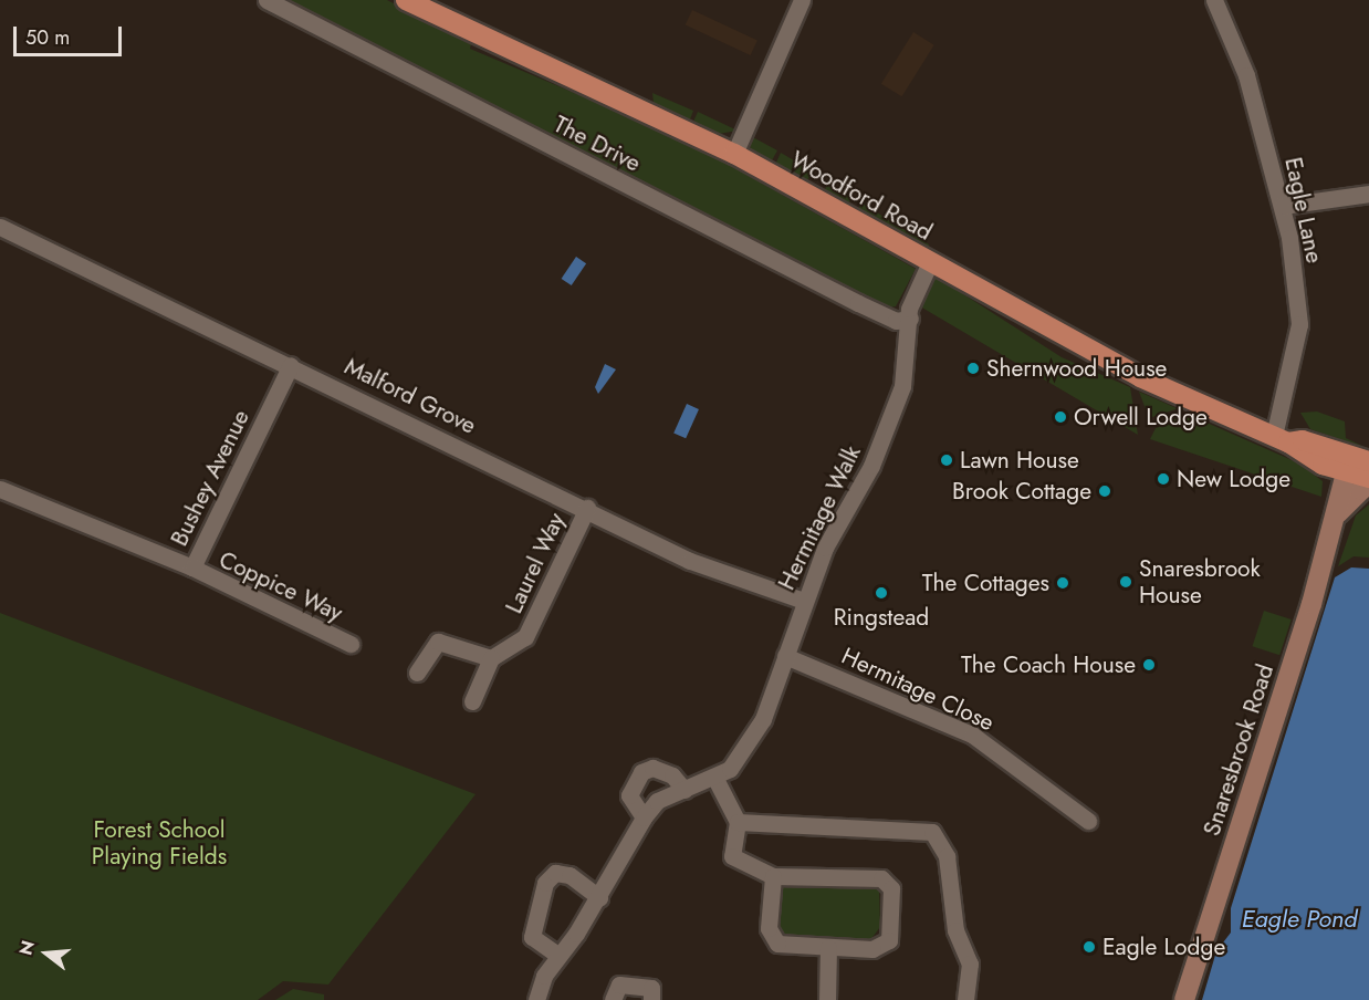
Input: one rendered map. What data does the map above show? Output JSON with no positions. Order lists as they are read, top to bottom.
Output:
{
  "streets": {
    "main road": ["Woodford Road"],
    "street": [
      "The Drive",
      "Eagle Lane",
      "Malford Grove",
      "Bushey Avenue",
      "Hermitage Walk",
      "Laurel Way",
      "Coppice Way",
      "Hermitage Close",
      "Snaresbrook Road"
    ]
  },
  "crossings": [
    ["The Drive", "Hermitage Walk"],
    ["Woodford Road", "Eagle Lane"],
    ["Woodford Road", "Hermitage Walk"],
    ["Woodford Road", "Snaresbrook Road"],
    ["Malford Grove", "Bushey Avenue"],
    ["Malford Grove", "Hermitage Walk"],
    ["Malford Grove", "Laurel Way"],
    ["Bushey Avenue", "Coppice Way"],
    ["Hermitage Walk", "Hermitage Close"]
  ],
  "water": ["Eagle Pond"],
  "parks": ["Forest School Playing Fields"],
  "places": [
    "Shernwood House",
    "Orwell Lodge",
    "Lawn House",
    "New Lodge",
    "Brook Cottage",
    "Snaresbrook House",
    "The Cottages",
    "Ringstead",
    "The Coach House",
    "Eagle Lodge"
  ],
  "scale_bar": "50 m",
  "north": "left"
}
